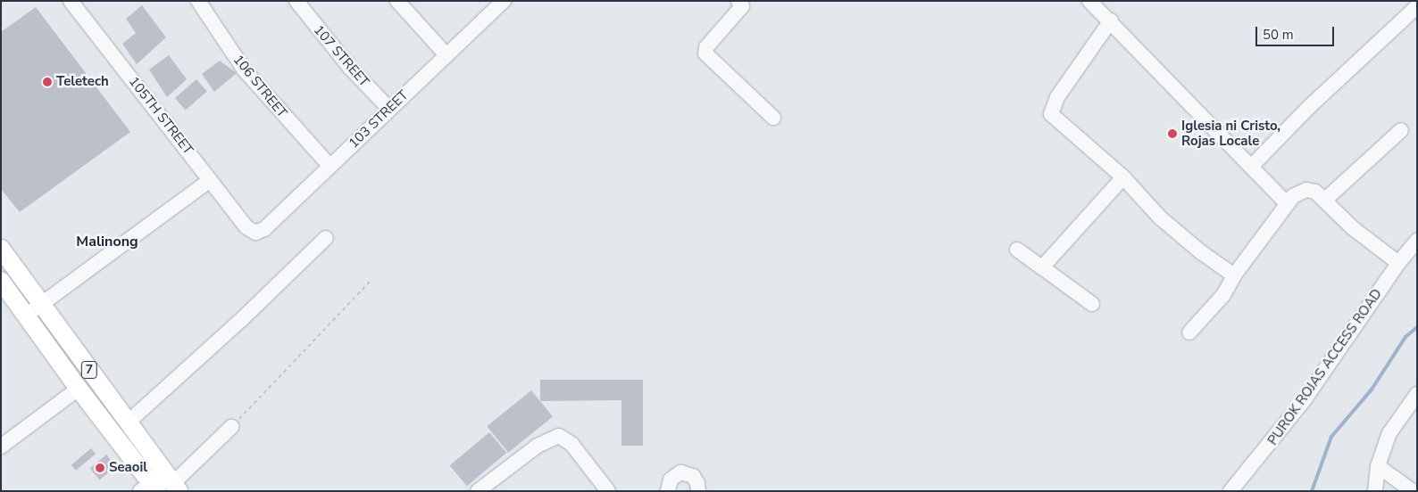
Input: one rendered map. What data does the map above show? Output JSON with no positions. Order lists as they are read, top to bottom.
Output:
{
  "streets": {
    "main road": ["7"],
    "street": [
      "107 STREET",
      "106 STREET",
      "105TH STREET",
      "103 STREET",
      "PUROK ROJAS ACCESS ROAD"
    ]
  },
  "crossings": [
    ["107 STREET", "103 STREET"],
    ["106 STREET", "103 STREET"],
    ["105TH STREET", "103 STREET"]
  ],
  "districts": ["Malinong"],
  "places": ["Teletech", "Iglesia ni Cristo, Rojas Locale", "Seaoil"],
  "scale_bar": "50 m"
}
